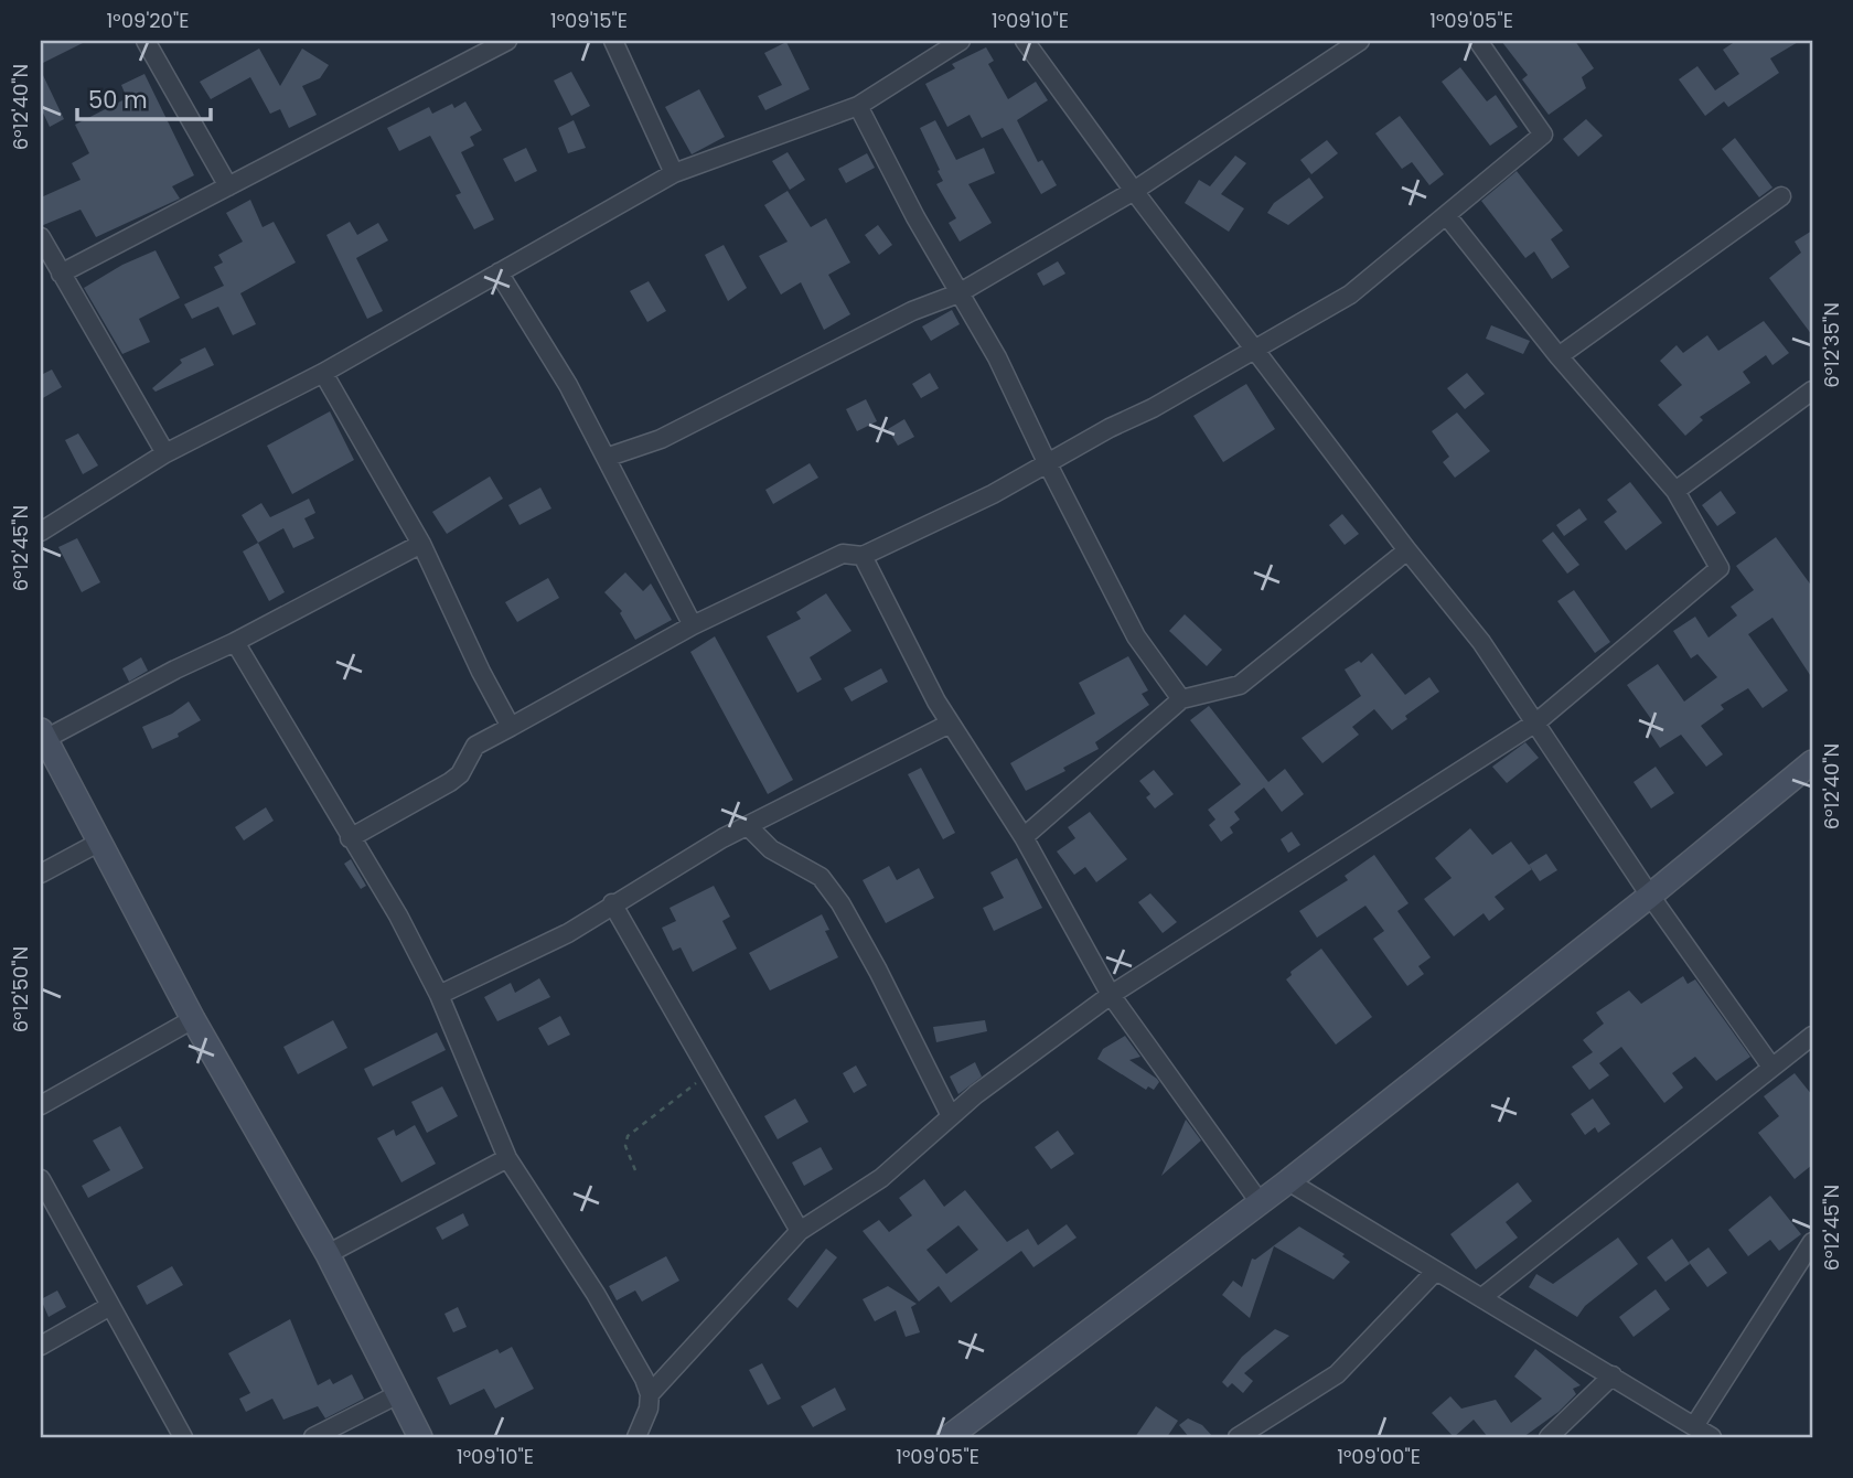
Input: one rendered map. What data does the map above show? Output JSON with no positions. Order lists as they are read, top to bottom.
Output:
{
  "scale_bar": "50 m",
  "coordinates": [
    "1°09'20\"E",
    "1°09'15\"E",
    "1°09'10\"E",
    "1°09'05\"E",
    "6°12'40\"N",
    "6°12'35\"N",
    "6°12'45\"N",
    "6°12'50\"N",
    "1°09'00\"E"
  ]
}
